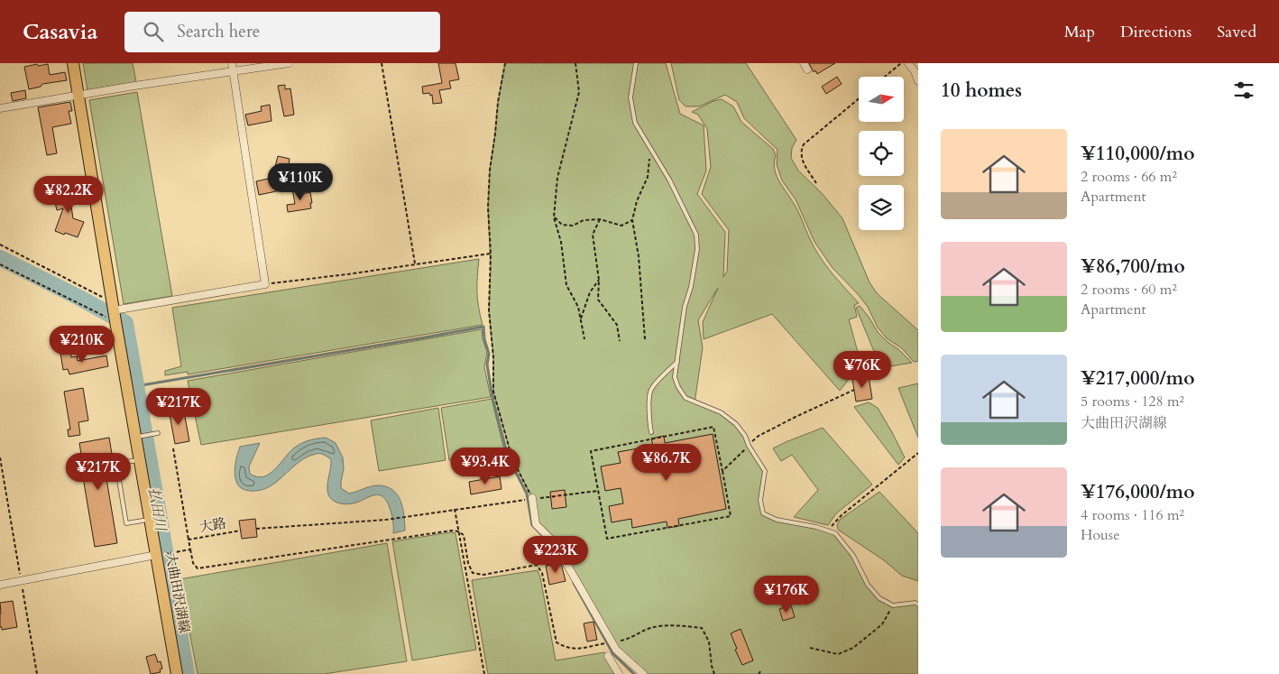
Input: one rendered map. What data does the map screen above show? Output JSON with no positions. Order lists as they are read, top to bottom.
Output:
{
  "streets": {
    "main road": ["大曲田沢湖線"],
    "path": ["大路"]
  },
  "water": ["払田川"],
  "north": "right",
  "page": {
    "header": "Casavia",
    "search": "Search here",
    "nav": ["Map", "Directions", "Saved"],
    "heading": "10 homes",
    "list": [
      {
        "name": "¥110,000/mo",
        "note": "2 rooms · 66 m² · Apartment"
      },
      {
        "name": "¥86,700/mo",
        "note": "2 rooms · 60 m² · Apartment"
      },
      {
        "name": "¥217,000/mo",
        "note": "5 rooms · 128 m² · 大曲田沢湖線"
      },
      {
        "name": "¥176,000/mo",
        "note": "4 rooms · 116 m² · House"
      }
    ],
    "price": [
      "¥110K",
      "¥82.2K",
      "¥210K",
      "¥76K",
      "¥217K",
      "¥86.7K",
      "¥93.4K",
      "¥217K",
      "¥223K",
      "¥176K"
    ]
  }
}
